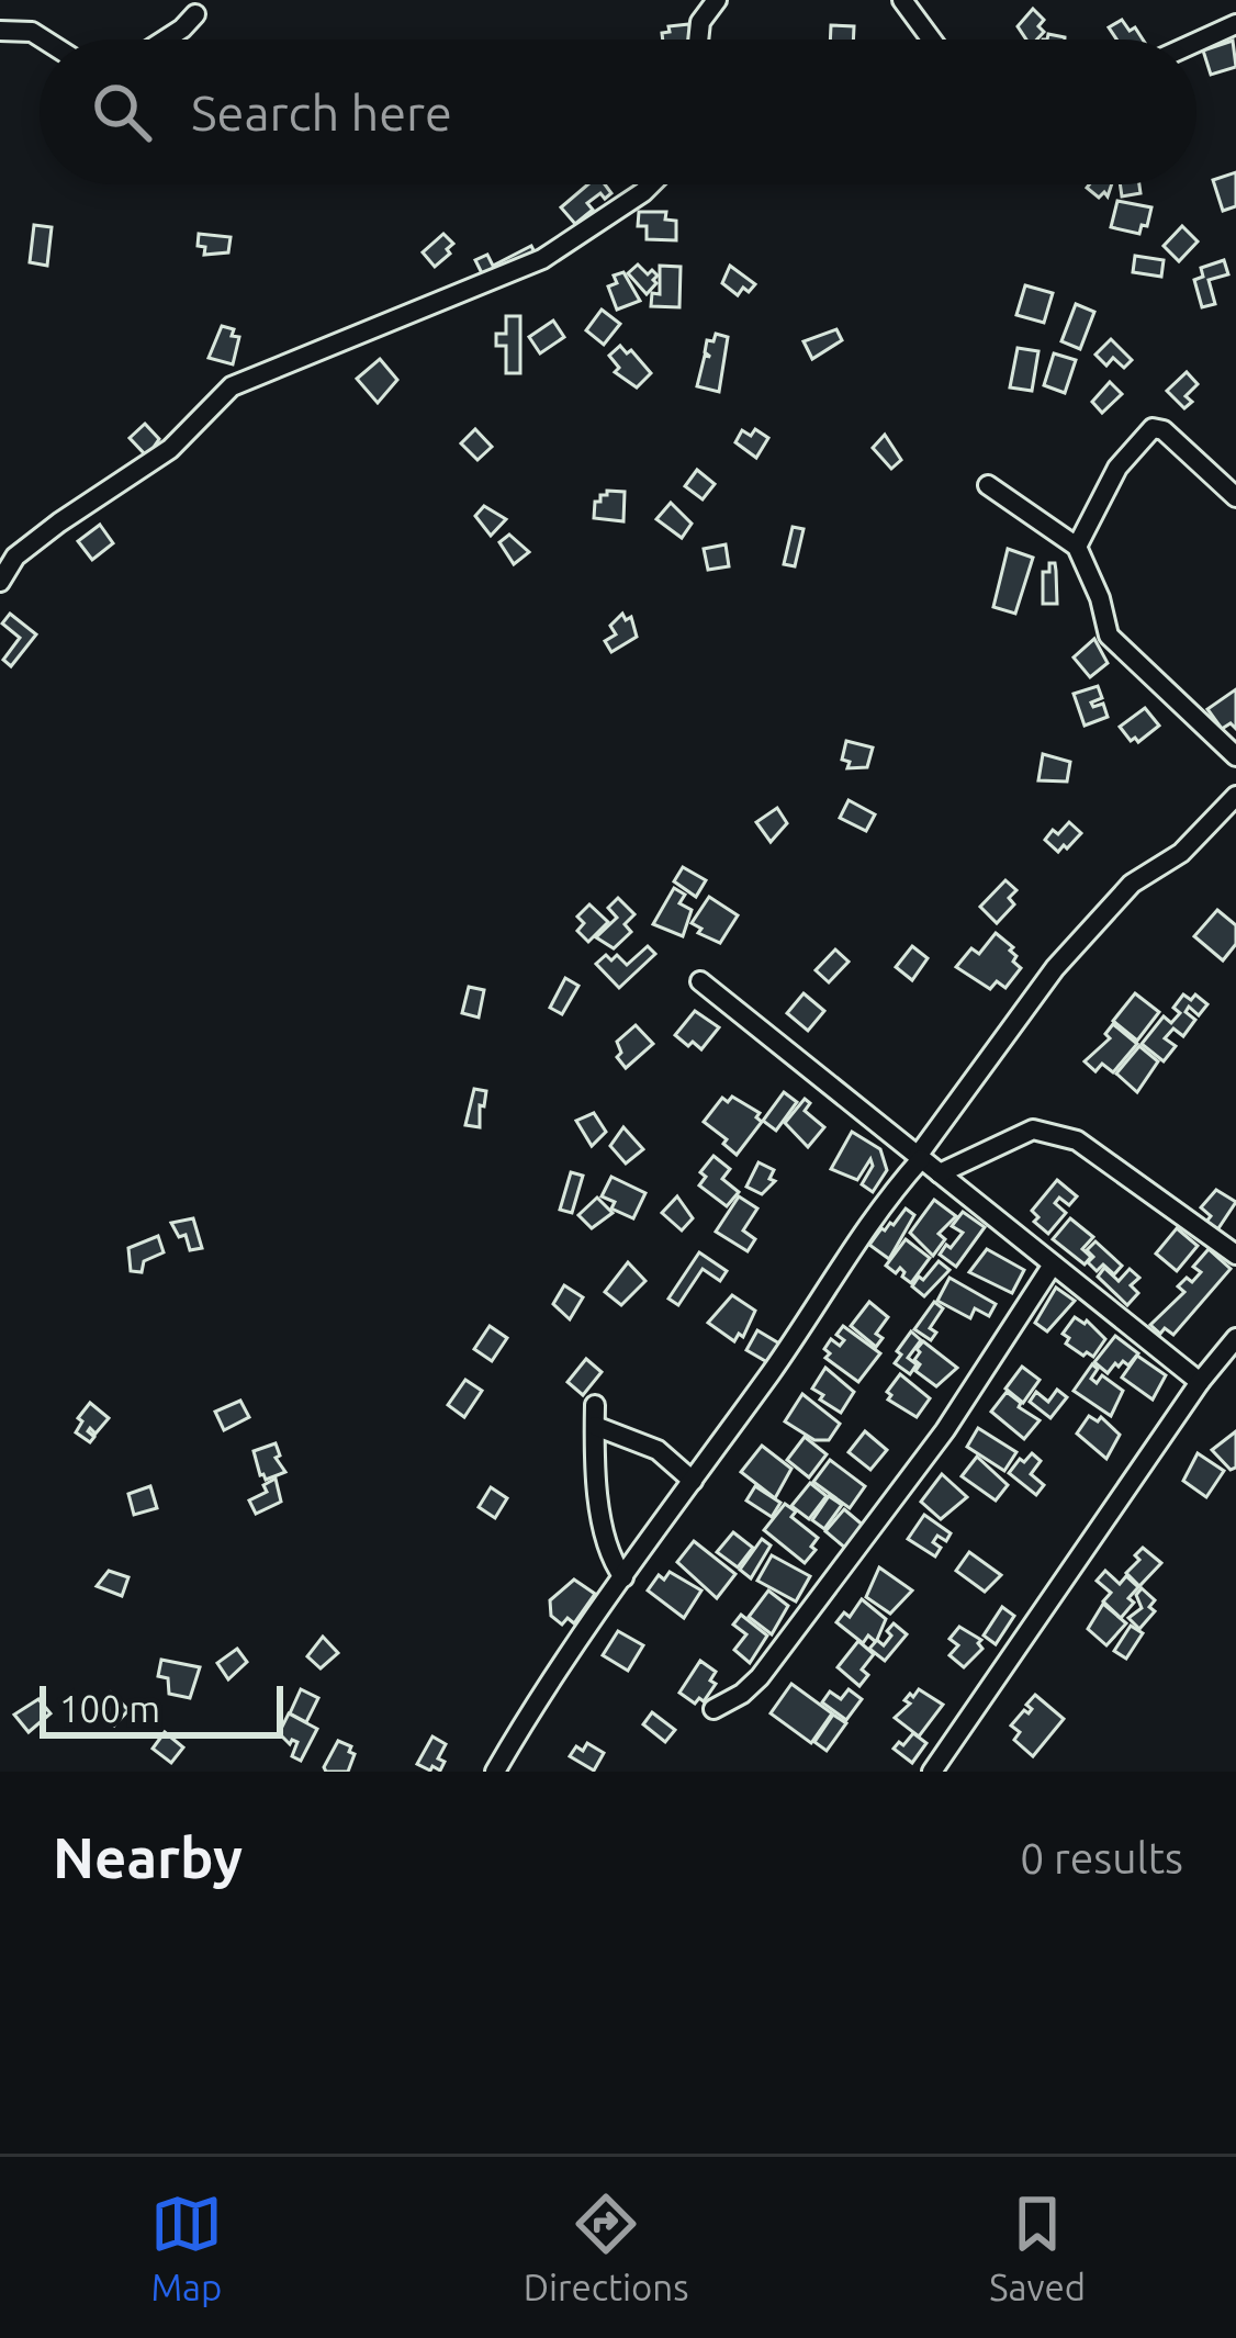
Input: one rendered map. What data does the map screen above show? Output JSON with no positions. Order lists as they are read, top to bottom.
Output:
{
  "scale_bar": "100 m",
  "page": {
    "search": "Search here",
    "scale": "100 m",
    "heading": ["Nearby", "0 results"],
    "nav": ["Map", "Directions", "Saved"]
  }
}
